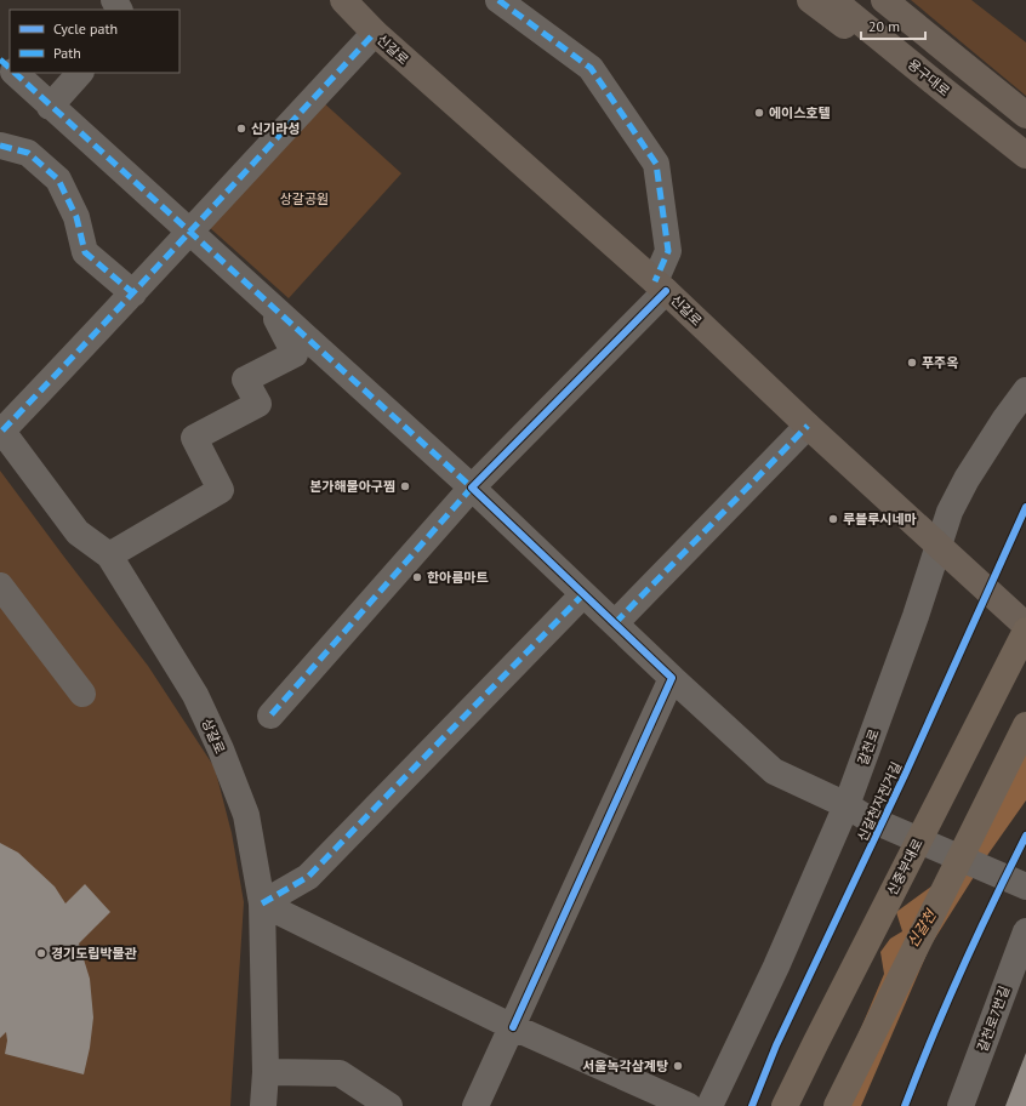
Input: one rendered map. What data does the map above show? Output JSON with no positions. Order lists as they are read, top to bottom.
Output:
{
  "streets": {
    "highway": ["신중부대로"],
    "main road": ["신갈로", "용구대로"],
    "street": ["상갈로", "갈천로", "갈천로7번길"],
    "cycle path": ["신갈천자전거길"]
  },
  "crossings": [
    ["신갈로", "갈천로"]
  ],
  "water": ["신갈천"],
  "parks": ["상갈공원"],
  "places": [
    "에이스호텔",
    "신기라성",
    "푸주옥",
    "본가해물아구찜",
    "루블루시네마",
    "한아름마트",
    "경기도립박물관",
    "서울녹각삼계탕"
  ],
  "legend": ["Cycle path", "Path"],
  "scale_bar": "20 m"
}
